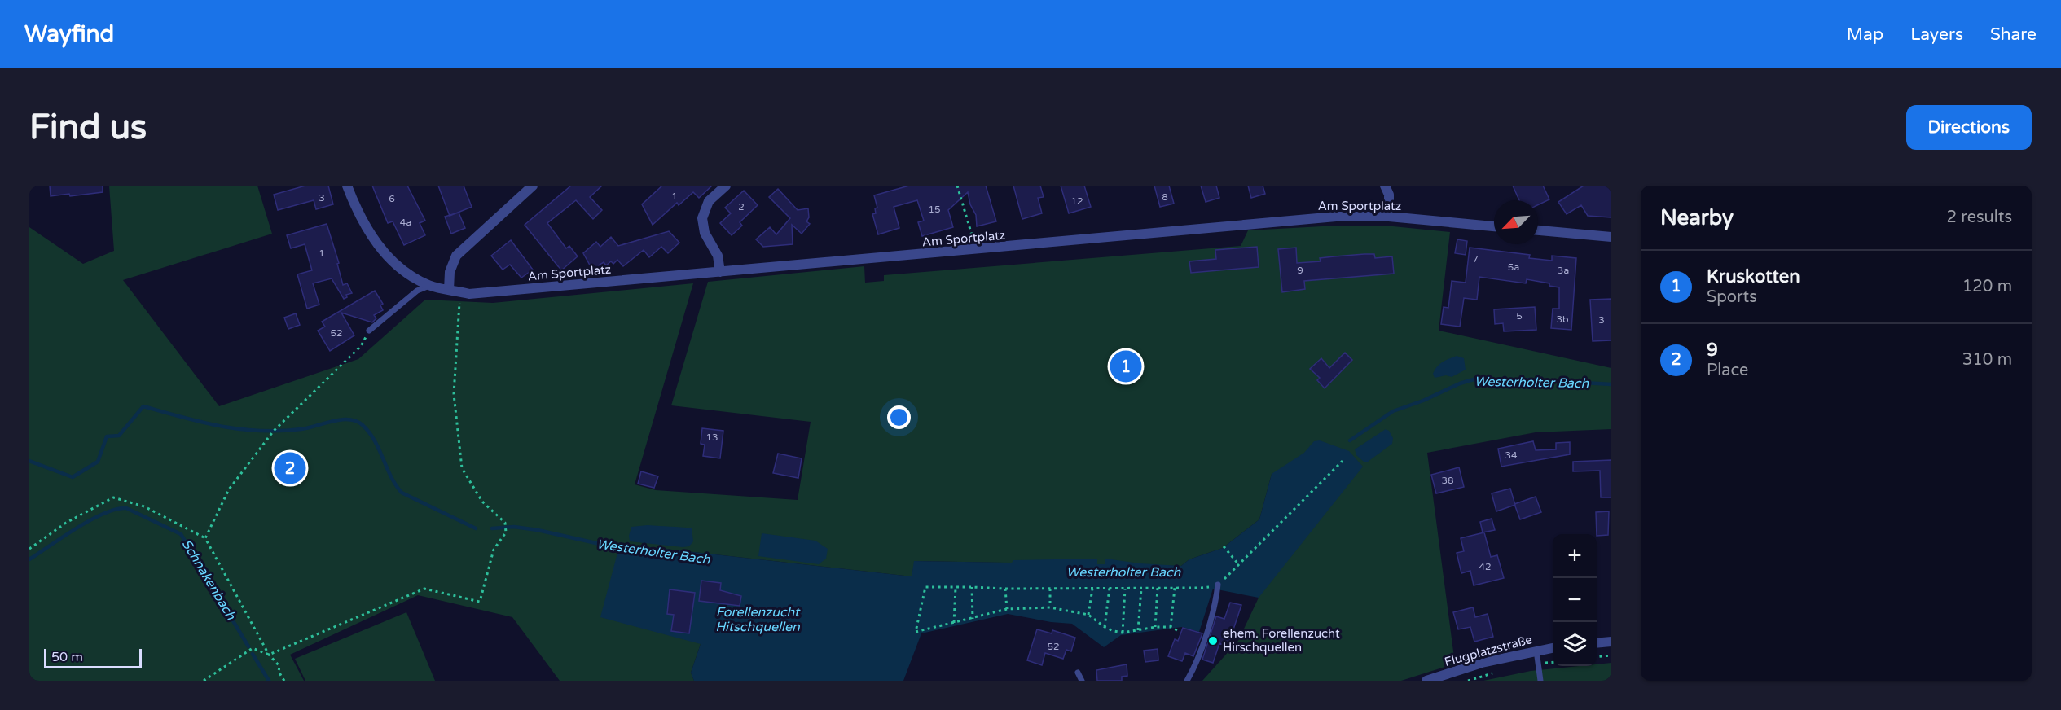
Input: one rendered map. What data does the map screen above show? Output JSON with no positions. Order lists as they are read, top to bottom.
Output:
{
  "streets": {
    "street": ["Am Sportplatz", "Flugplatzstraße"]
  },
  "water": ["Westerholter Bach", "Schnakenbach", "Forellenzucht Hitschquellen"],
  "places": ["ehem. Forellenzucht Hirschquellen"],
  "house_numbers": [
    "1",
    "8",
    "3",
    "6",
    "12",
    "2",
    "15",
    "4a",
    "1",
    "7",
    "5a",
    "9",
    "3a",
    "5",
    "3b",
    "3",
    "52",
    "13",
    "34",
    "38",
    "42",
    "52"
  ],
  "scale_bar": "50 m",
  "north": "bottom left",
  "page": {
    "header": "Wayfind",
    "nav": ["Map", "Layers", "Share"],
    "buttons": "Directions",
    "title": "Find us",
    "heading": ["Nearby", "2 results"],
    "list": [
      {
        "mark": "1",
        "name": "Kruskotten",
        "note": "Sports",
        "value": "120 m"
      },
      {
        "mark": "2",
        "name": "9",
        "note": "Place",
        "value": "310 m"
      }
    ],
    "pins": ["1", "2"],
    "map_buttons": ["+", "−"],
    "scale": "50 m"
  }
}
